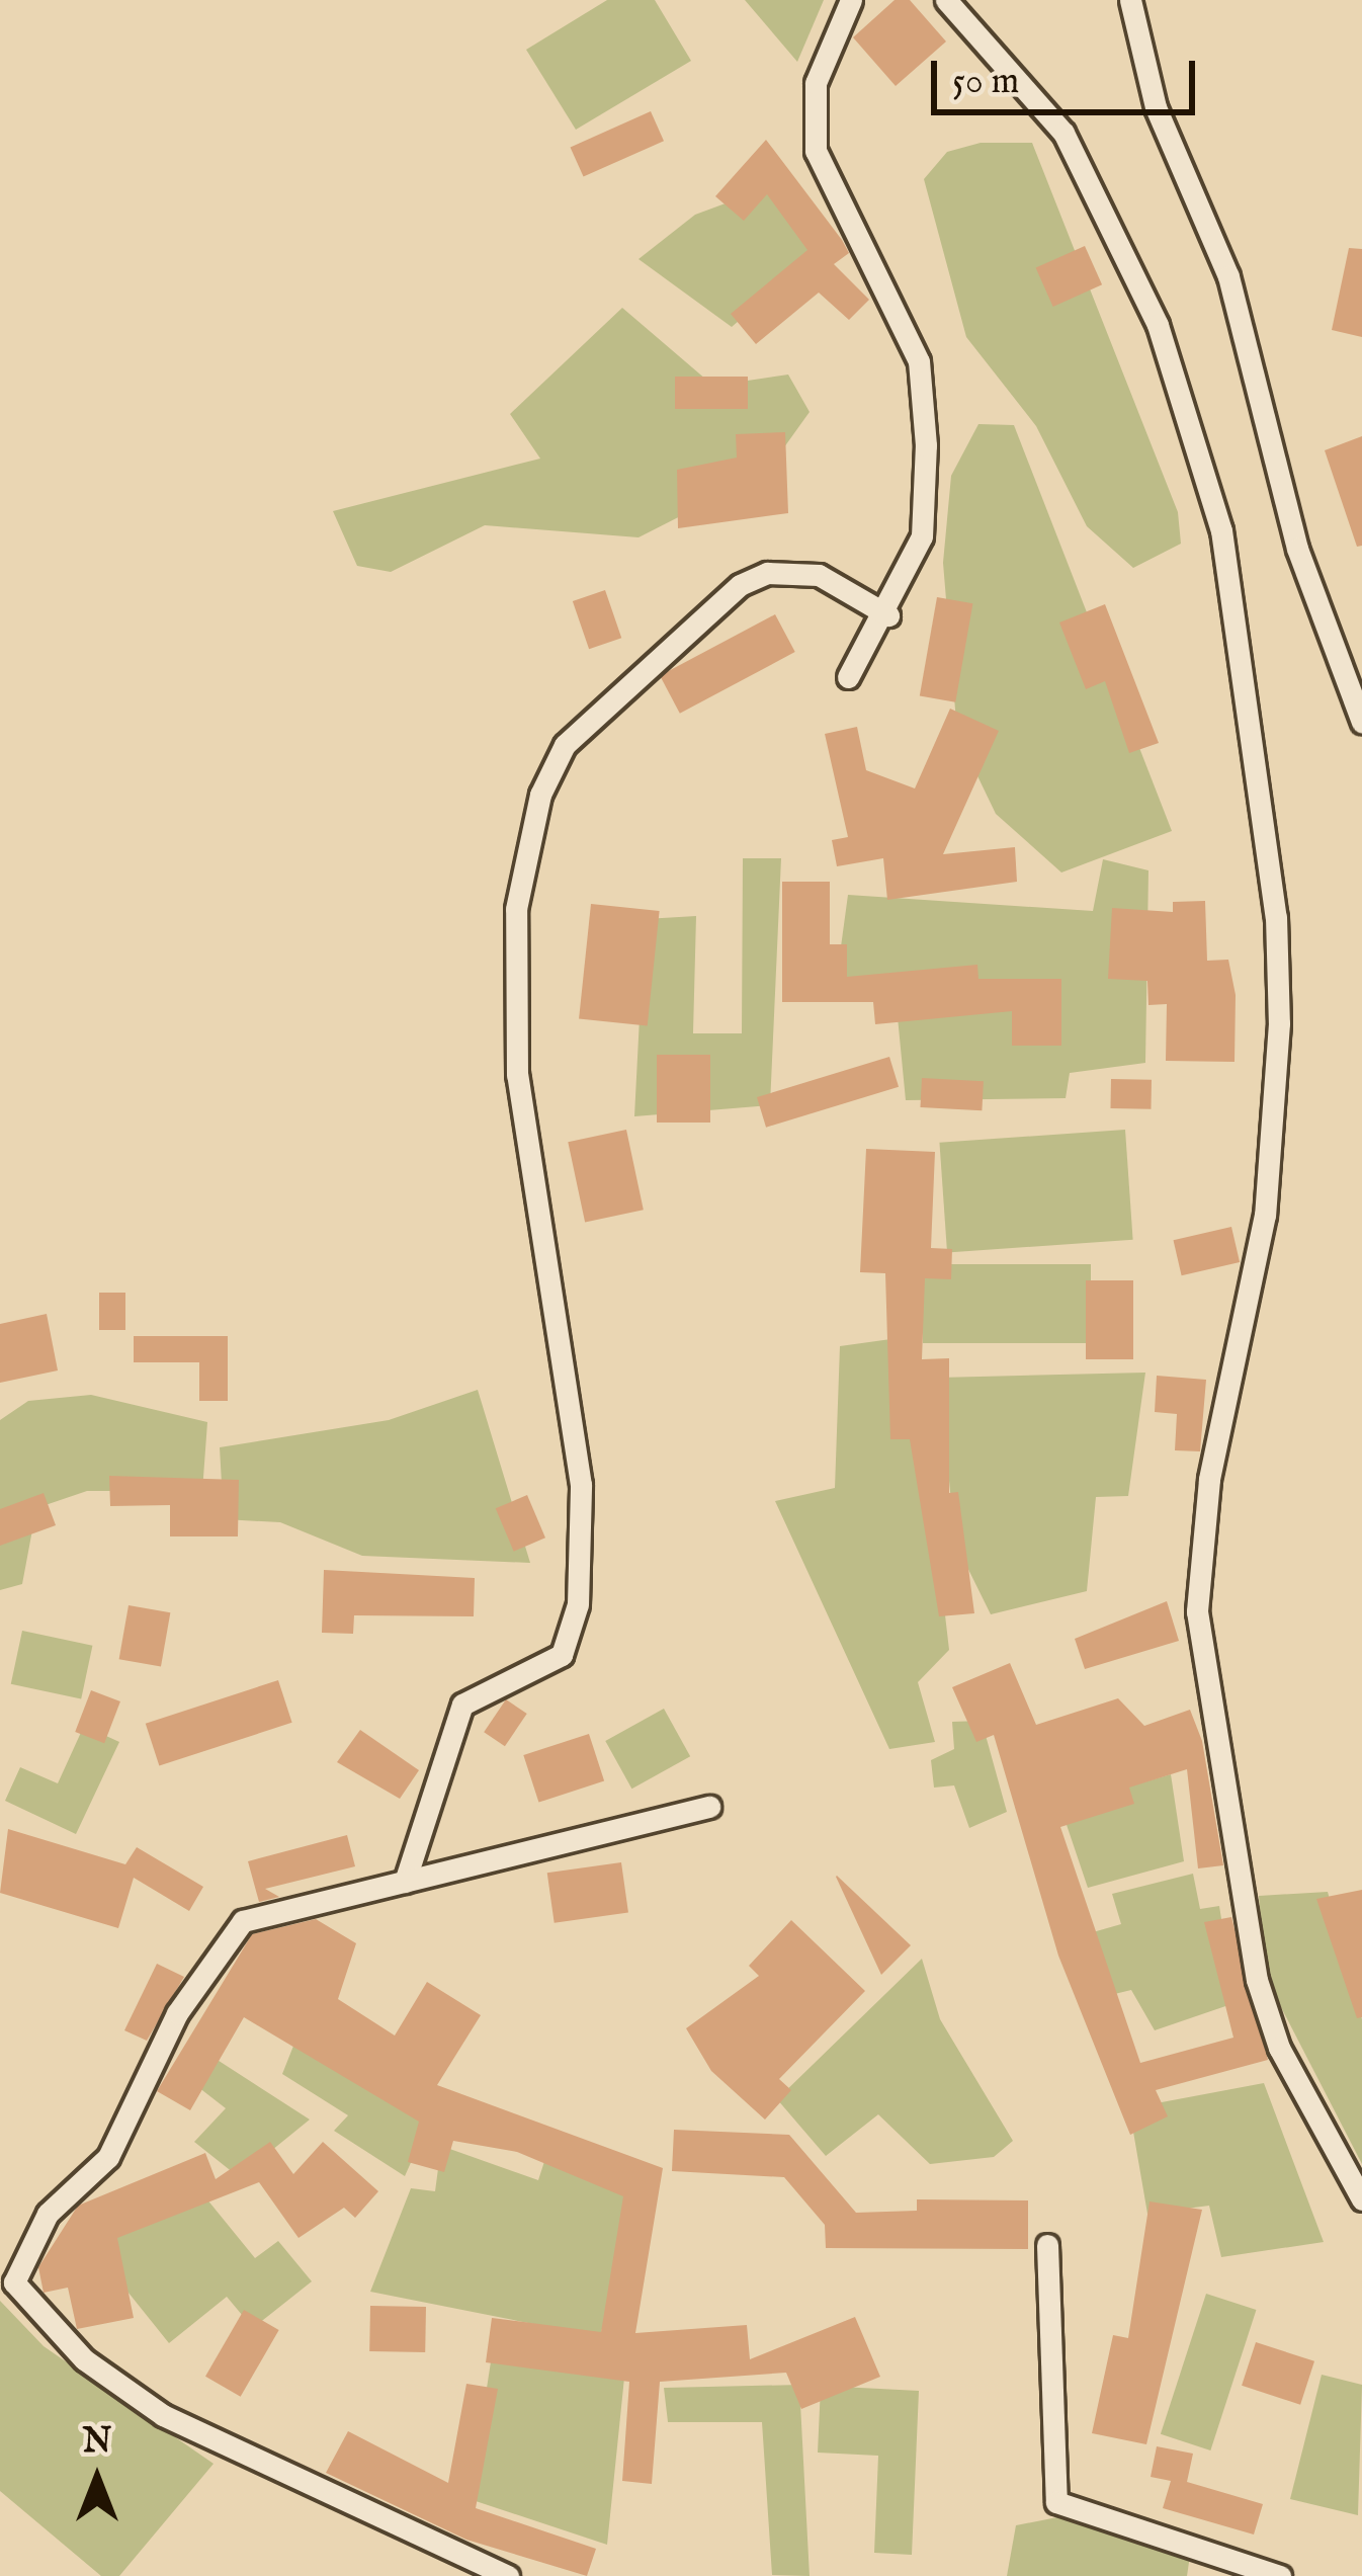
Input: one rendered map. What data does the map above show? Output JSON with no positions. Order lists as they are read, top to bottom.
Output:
{
  "scale_bar": "50 m",
  "north": "top"
}
